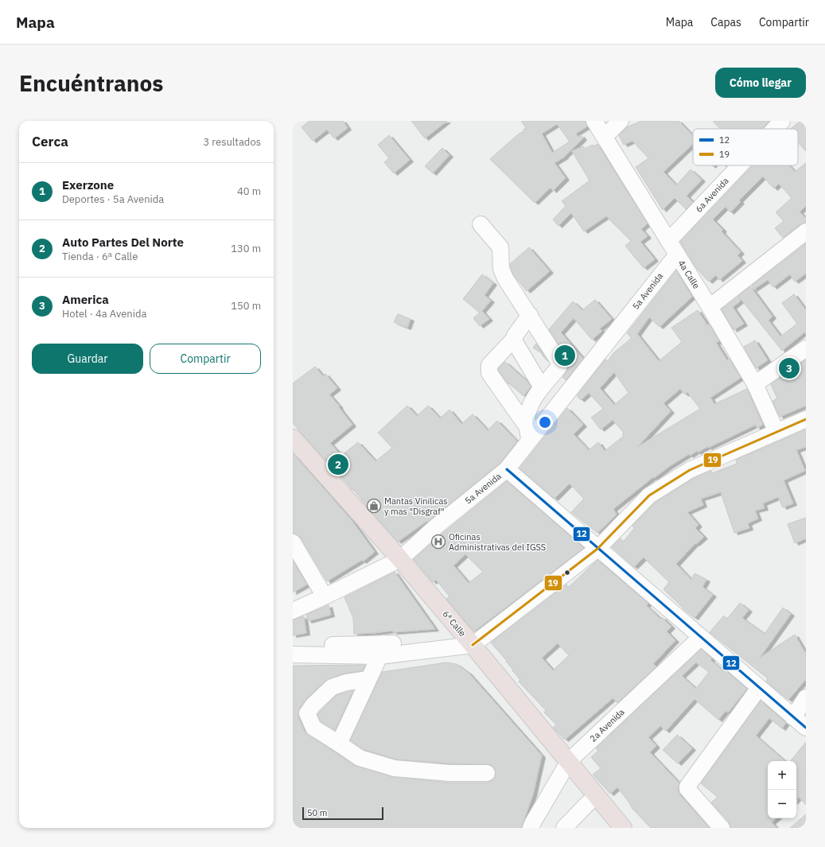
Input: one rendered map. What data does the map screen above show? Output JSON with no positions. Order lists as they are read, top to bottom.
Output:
{
  "streets": {
    "main road": ["6ª Calle"],
    "street": [
      "6a Avenida",
      "4a Calle",
      "5a Avenida",
      "2a Avenida"
    ]
  },
  "crossings": [
    ["6a Avenida", "4a Calle"],
    ["6a Avenida", "5a Avenida"],
    ["4a Calle", "5a Avenida"],
    ["5a Avenida", "6ª Calle"],
    ["6ª Calle", "2a Avenida"]
  ],
  "places": {
    "shop": ["Mantas Vinilicas y mas \"Disgraf\""],
    "hospital": ["Oficinas Administrativas del IGSS"]
  },
  "lines": ["transit line 19", "transit line 12"],
  "legend": ["12", "19"],
  "scale_bar": "50 m",
  "page": {
    "header": "Mapa",
    "nav": ["Mapa", "Capas", "Compartir"],
    "buttons": [
      "Cómo llegar",
      ["Guardar", "Compartir"]
    ],
    "title": "Encuéntranos",
    "heading": ["Cerca", "3 resultados"],
    "list": [
      {
        "mark": "1",
        "name": "Exerzone",
        "note": "Deportes · 5a Avenida",
        "value": "40 m"
      },
      {
        "mark": "2",
        "name": "Auto Partes Del Norte",
        "note": "Tienda · 6ª Calle",
        "value": "130 m"
      },
      {
        "mark": "3",
        "name": "America",
        "note": "Hotel · 4a Avenida",
        "value": "150 m"
      }
    ],
    "pins": ["1", "3", "2"],
    "map_buttons": ["+", "−"],
    "scale": "50 m"
  }
}
